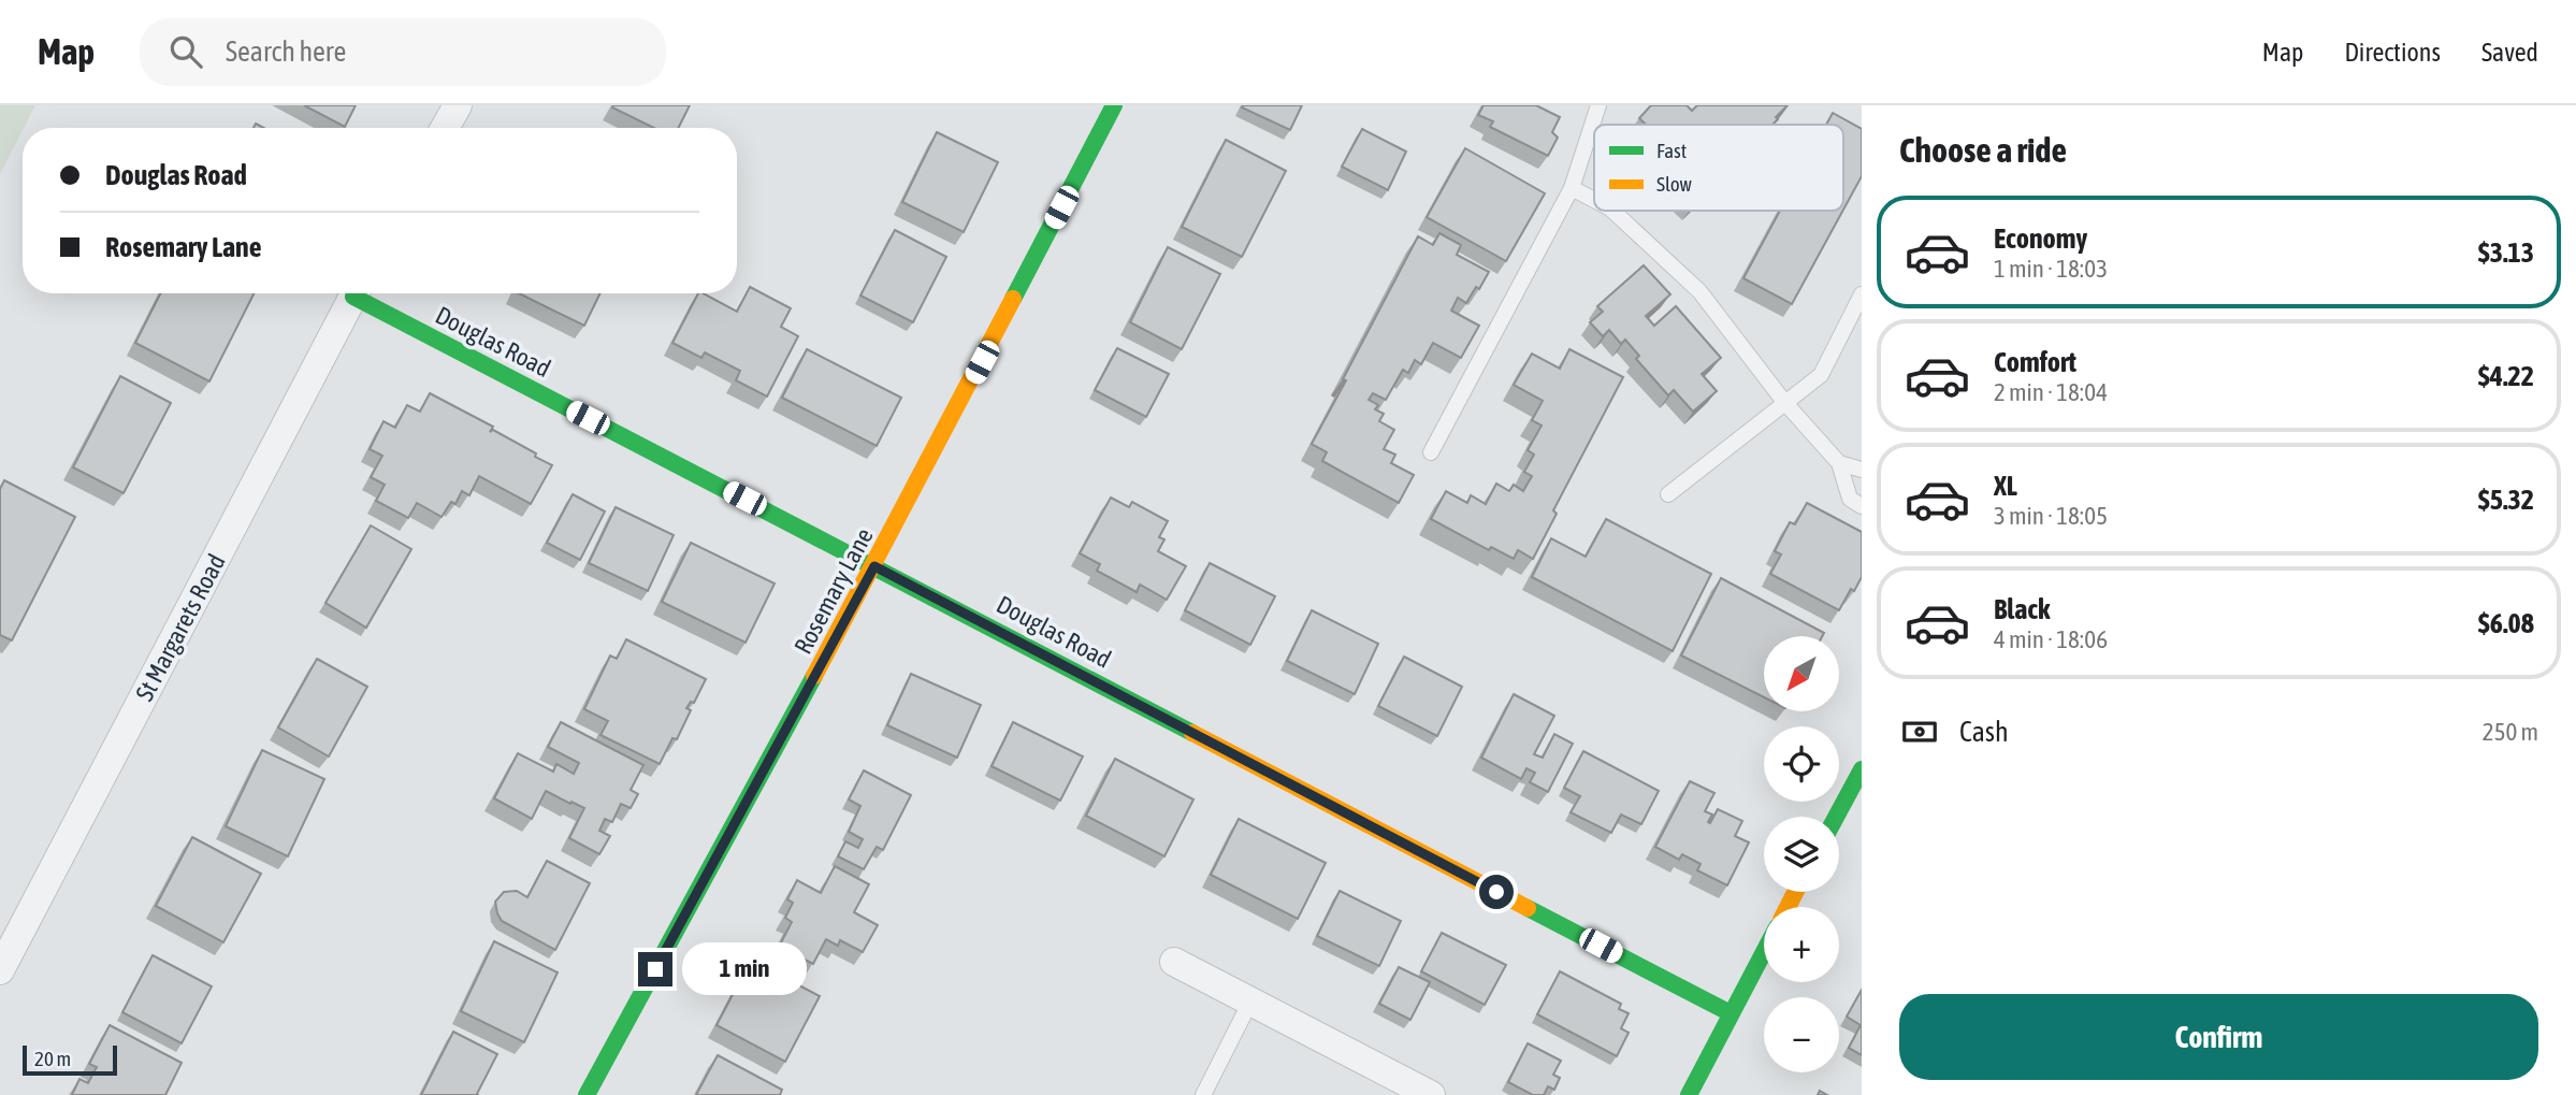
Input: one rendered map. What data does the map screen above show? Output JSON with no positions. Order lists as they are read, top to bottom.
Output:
{
  "streets": {
    "street": ["Douglas Road", "Rosemary Lane", "St Margarets Road"]
  },
  "crossings": [
    ["Douglas Road", "Rosemary Lane"]
  ],
  "legend": ["Fast", "Slow"],
  "scale_bar": "20 m",
  "north": "bottom left",
  "page": {
    "header": "Map",
    "search": "Search here",
    "nav": ["Map", "Directions", "Saved"],
    "heading": "Choose a ride",
    "banner": ["Douglas Road", "Rosemary Lane"],
    "list": [
      {
        "name": "Economy",
        "note": "1 min · 18:03",
        "value": "$3.13"
      },
      {
        "name": "Comfort",
        "note": "2 min · 18:04",
        "value": "$4.22"
      },
      {
        "name": "XL",
        "note": "3 min · 18:05",
        "value": "$5.32"
      },
      {
        "name": "Black",
        "note": "4 min · 18:06",
        "value": "$6.08"
      }
    ],
    "map_buttons": ["+", "−"],
    "pay": ["Cash", "250 m"],
    "bubble": "1 min",
    "buttons": "Confirm",
    "scale": "20 m"
  }
}
